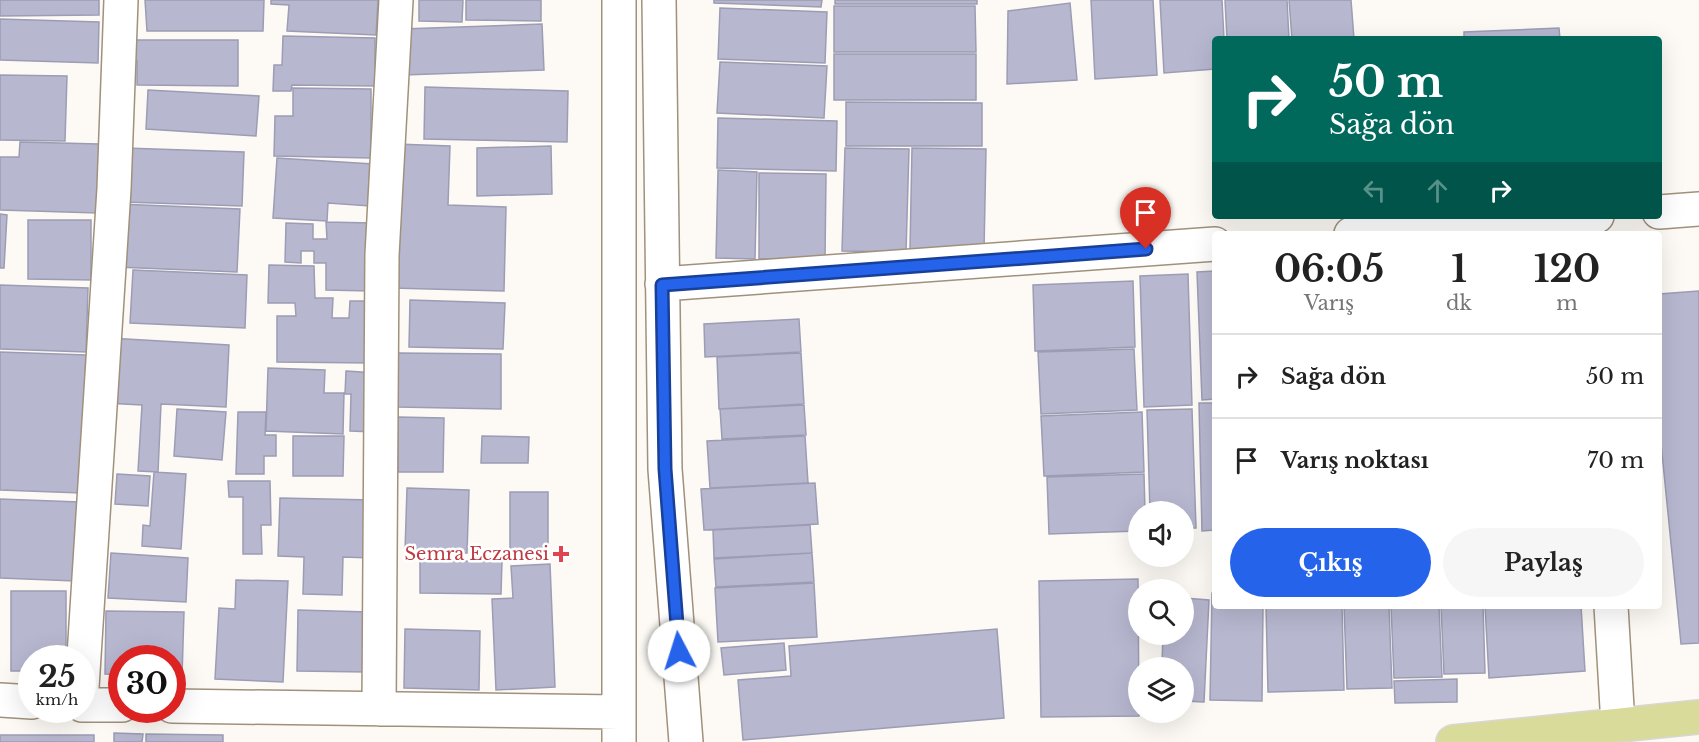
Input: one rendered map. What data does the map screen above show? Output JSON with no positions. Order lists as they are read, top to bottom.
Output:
{
  "places": {
    "health": ["Semra Eczanesi"]
  },
  "page": {
    "turn": ["50 m", "Sağa dön"],
    "eta": [
      "06:05",
      "Varış",
      "1",
      "dk",
      "120",
      "m"
    ],
    "list": [
      {
        "name": "Sağa dön",
        "value": "50 m"
      },
      {
        "name": "Varış noktası",
        "value": "70 m"
      }
    ],
    "buttons": ["Çıkış", "Paylaş"],
    "speed": "25 km/h",
    "limit": "30"
  }
}
